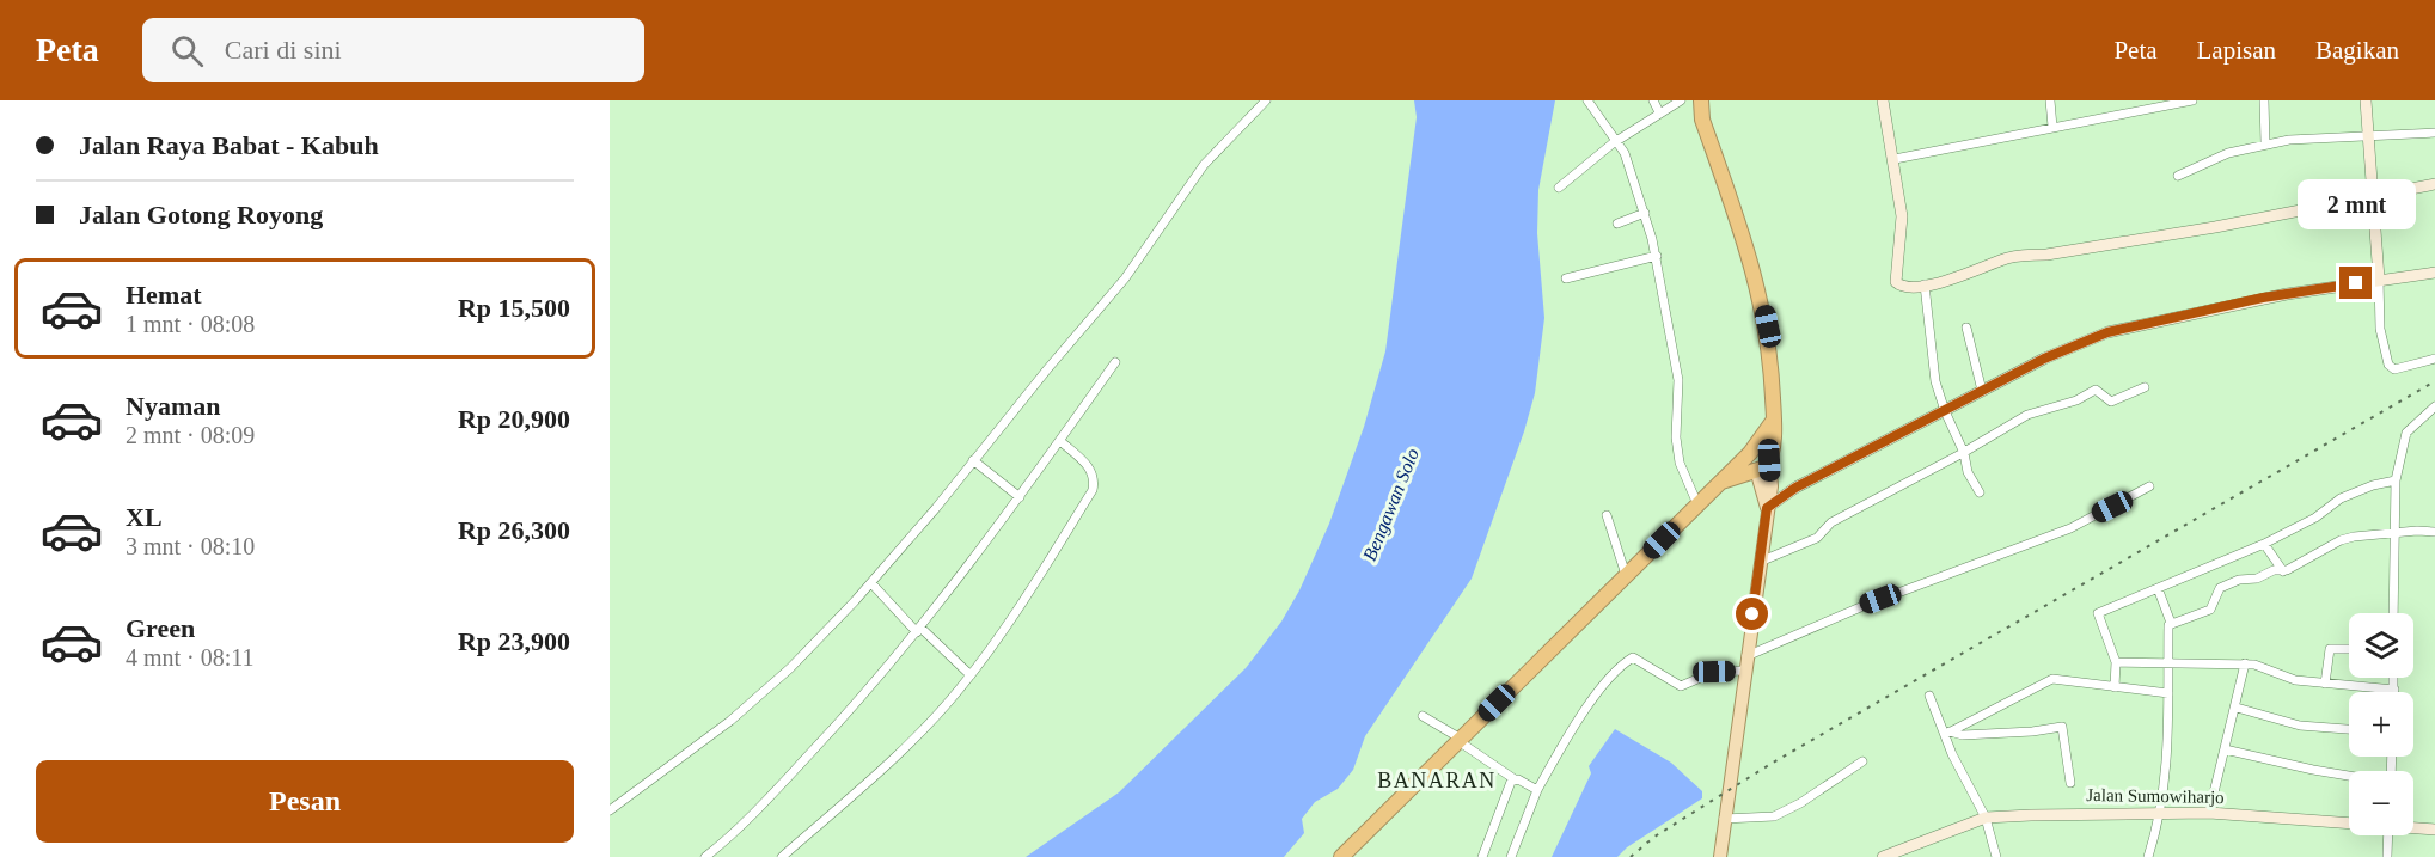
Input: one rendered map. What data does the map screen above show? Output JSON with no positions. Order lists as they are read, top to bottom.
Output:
{
  "streets": {
    "street": ["Jalan Sumowiharjo"]
  },
  "districts": ["BANARAN"],
  "water": ["Bengawan Solo"],
  "page": {
    "header": "Peta",
    "search": "Cari di sini",
    "nav": ["Peta", "Lapisan", "Bagikan"],
    "banner": ["Jalan Raya Babat - Kabuh", "Jalan Gotong Royong"],
    "bubble": "2 mnt",
    "list": [
      {
        "name": "Hemat",
        "note": "1 mnt · 08:08",
        "value": "Rp 15,500"
      },
      {
        "name": "Nyaman",
        "note": "2 mnt · 08:09",
        "value": "Rp 20,900"
      },
      {
        "name": "XL",
        "note": "3 mnt · 08:10",
        "value": "Rp 26,300"
      },
      {
        "name": "Green",
        "note": "4 mnt · 08:11",
        "value": "Rp 23,900"
      }
    ],
    "map_buttons": ["+", "−"],
    "buttons": "Pesan"
  }
}
